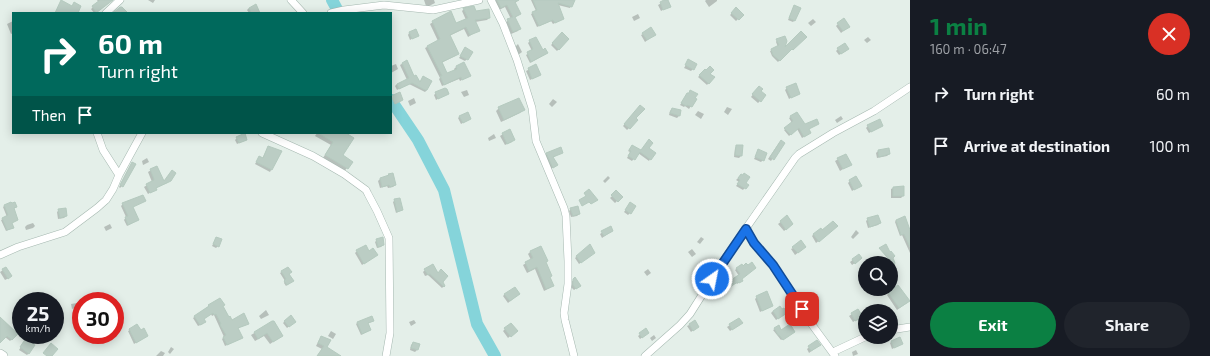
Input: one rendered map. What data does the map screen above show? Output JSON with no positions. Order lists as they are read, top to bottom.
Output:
{
  "page": {
    "heading": ["1 min", "160 m · 06:47"],
    "turn": ["60 m", "Turn right"],
    "list": [
      {
        "name": "Turn right",
        "value": "60 m"
      },
      {
        "name": "Arrive at destination",
        "value": "100 m"
      }
    ],
    "then": "Then",
    "speed": "25 km/h",
    "limit": "30",
    "buttons": ["Exit", "Share"]
  }
}
